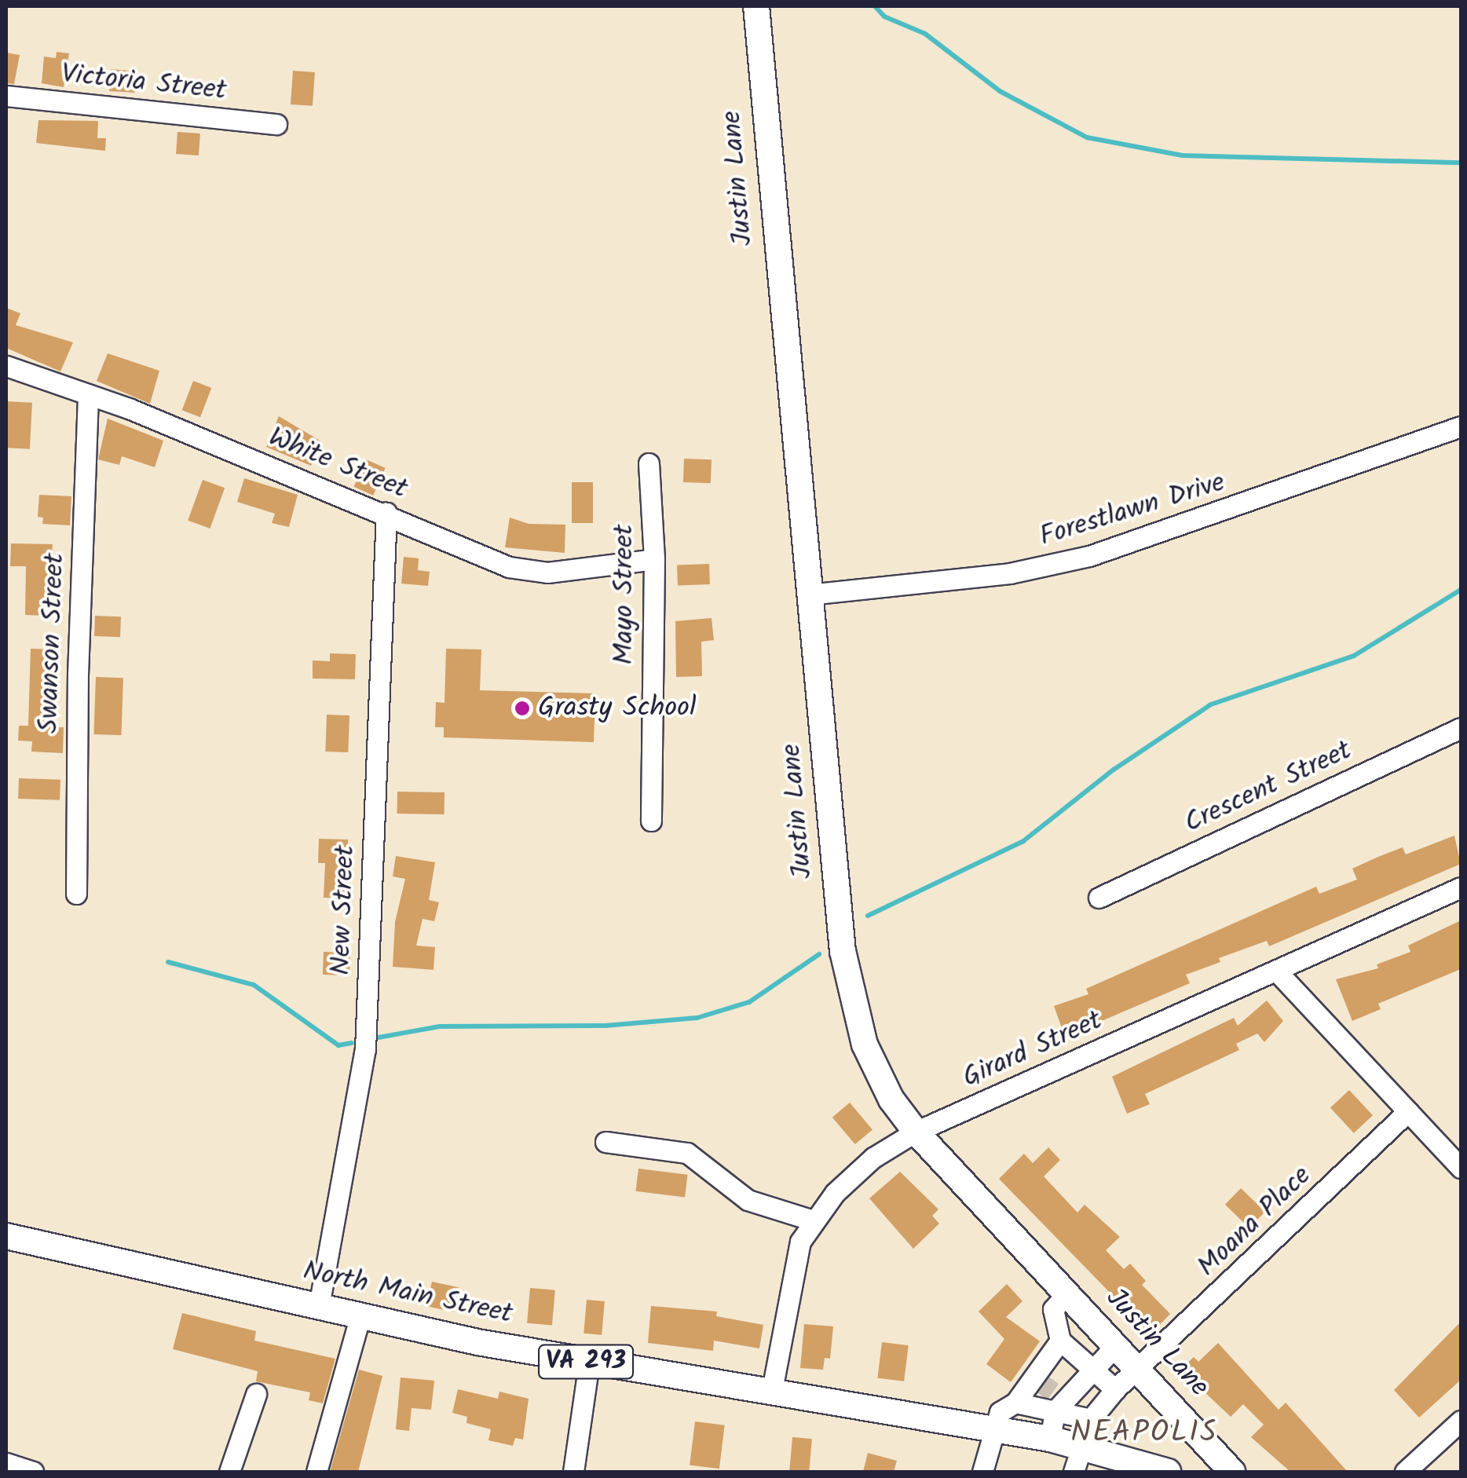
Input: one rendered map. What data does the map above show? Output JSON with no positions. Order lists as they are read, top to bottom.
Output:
{
  "streets": {
    "main road": ["Justin Lane", "North Main Street", "VA 293"],
    "street": [
      "Victoria Street",
      "White Street",
      "Forestlawn Drive",
      "Mayo Street",
      "Swanson Street",
      "Crescent Street",
      "New Street",
      "Girard Street",
      "Moana Place"
    ]
  },
  "crossings": [
    ["Justin Lane", "Forestlawn Drive"],
    ["Justin Lane", "Girard Street"],
    ["Justin Lane", "Moana Place"],
    ["White Street", "Mayo Street"],
    ["White Street", "Swanson Street"],
    ["White Street", "New Street"],
    ["New Street", "North Main Street"],
    ["Girard Street", "North Main Street"],
    ["Moana Place", "North Main Street"]
  ],
  "districts": ["NEAPOLIS"],
  "places": ["Grasty School"]
}
